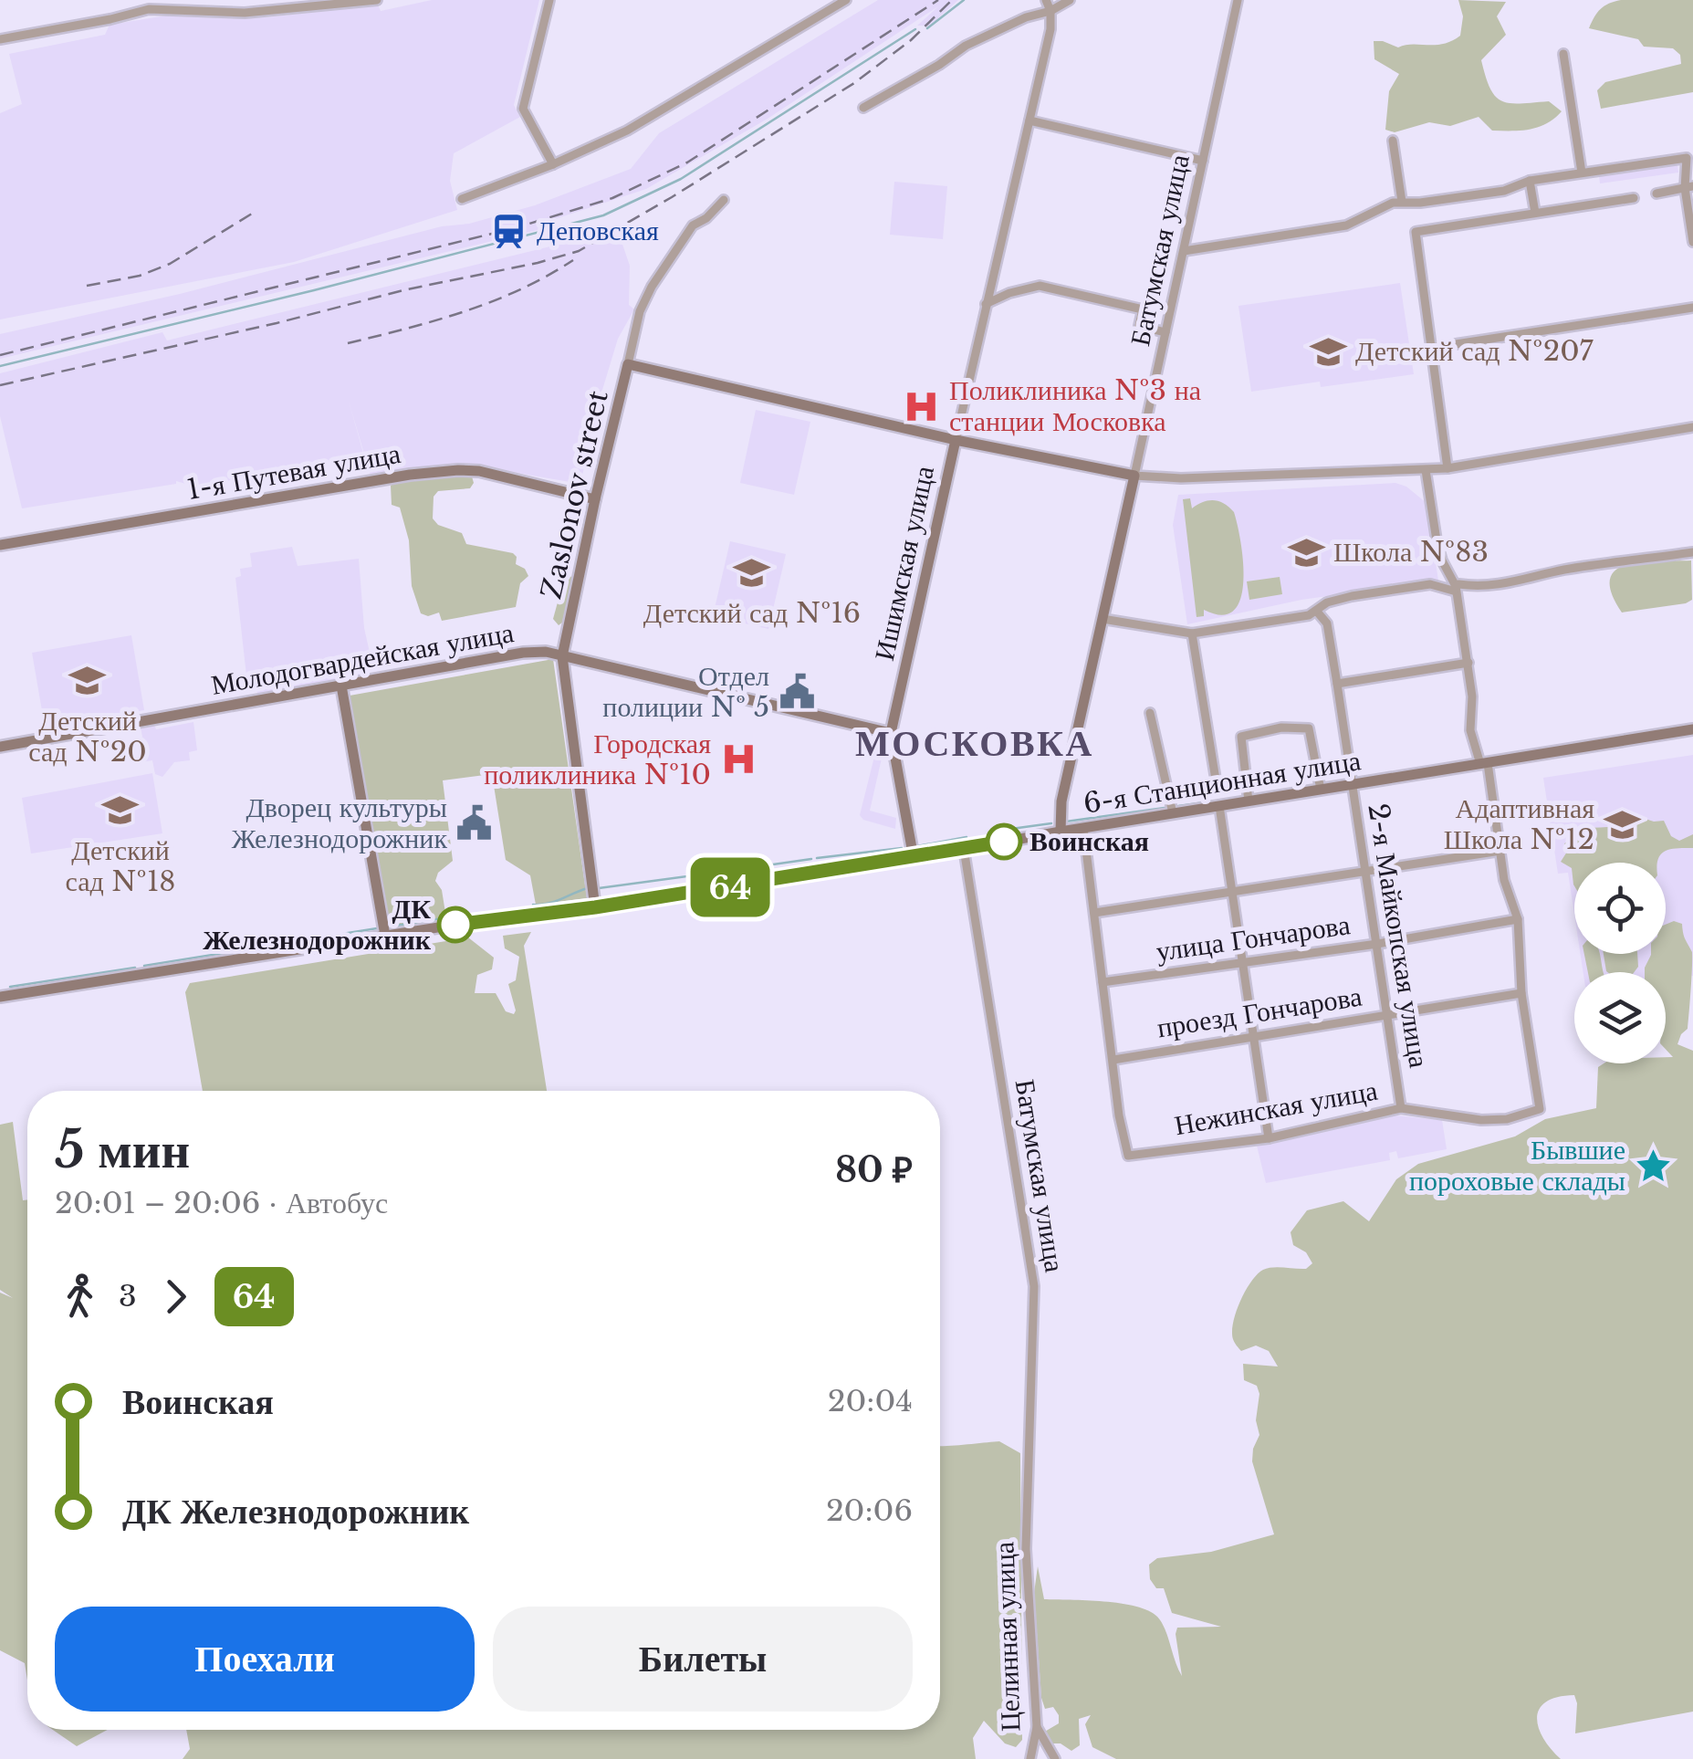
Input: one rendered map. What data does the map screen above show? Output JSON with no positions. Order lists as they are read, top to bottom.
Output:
{
  "streets": {
    "street": [
      "Батумская улица",
      "1-я Путевая улица",
      "Zaslonov street",
      "Ишимская улица",
      "Молодогвардейская улица",
      "6-я Станционная улица",
      "2-я Майкопская улица",
      "улица Гончарова",
      "проезд Гончарова",
      "Нежинская улица",
      "Целинная улица"
    ]
  },
  "crossings": [
    ["Батумская улица", "6-я Станционная улица"],
    ["Батумская улица", "Целинная улица"],
    ["1-я Путевая улица", "Zaslonov street"],
    ["Zaslonov street", "Молодогвардейская улица"],
    ["Zaslonov street", "6-я Станционная улица"],
    ["Ишимская улица", "Молодогвардейская улица"],
    ["Ишимская улица", "6-я Станционная улица"],
    ["6-я Станционная улица", "2-я Майкопская улица"],
    ["2-я Майкопская улица", "улица Гончарова"],
    ["2-я Майкопская улица", "проезд Гончарова"],
    ["2-я Майкопская улица", "Нежинская улица"],
    ["проезд Гончарова", "Нежинская улица"]
  ],
  "districts": ["МОСКОВКА"],
  "places": {
    "station": ["Деповская"],
    "school or university": [
      "Детский сад №207",
      "Школа №83",
      "Детский сад №16",
      "Детский сад №20",
      "Детский сад №18",
      "Адаптивная Школа №12"
    ],
    "hospital": ["Поликлиника №3 на станции Московка", "Городская поликлиника №10"],
    "public building": ["Отдел полиции № 5", "Дворец культуры Железнодорожник"],
    "other": ["Воинская", "ДК Железнодорожник"],
    "place": ["Бывшие пороховые склады"]
  },
  "lines": ["bus line 64"],
  "page": {
    "on_map": "64",
    "heading": ["5 мин", "20:01 – 20:06 · Автобус", "80 ₽"],
    "legs": ["3", "64"],
    "list": [
      {
        "name": "Воинская",
        "value": "20:04"
      },
      {
        "name": "ДК Железнодорожник",
        "value": "20:06"
      }
    ],
    "buttons": ["Поехали", "Билеты"]
  }
}
